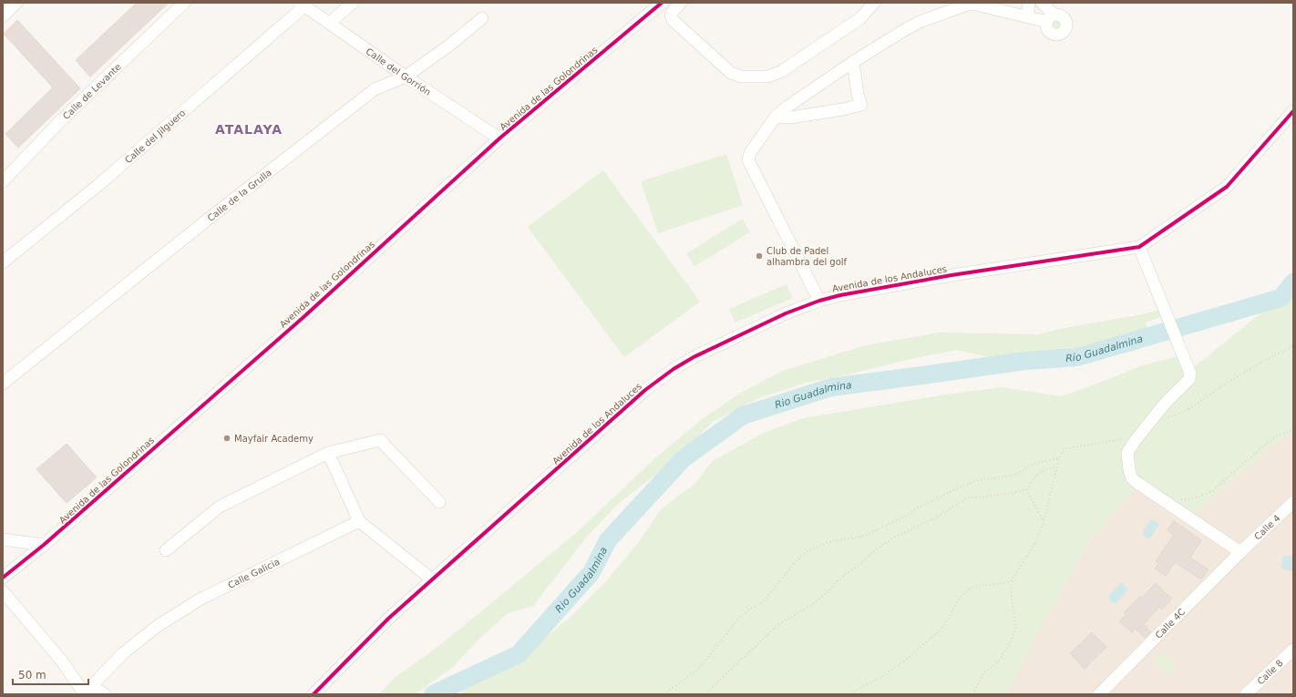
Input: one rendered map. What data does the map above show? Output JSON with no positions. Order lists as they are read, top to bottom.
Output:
{
  "streets": {
    "street": [
      "Calle del Gorrión",
      "Avenida de las Golondrinas",
      "Calle de Levante",
      "Calle del Jilguero",
      "Calle de la Grulla",
      "Avenida de los Andaluces",
      "Calle 4",
      "Calle Galicia",
      "Calle 4C",
      "Calle 8"
    ]
  },
  "crossings": [
    ["Calle del Gorrión", "Avenida de las Golondrinas"],
    ["Calle del Gorrión", "Calle del Jilguero"],
    ["Calle del Gorrión", "Calle de la Grulla"],
    ["Calle 4", "Calle 4C"]
  ],
  "districts": ["ATALAYA"],
  "water": ["Rio Guadalmina"],
  "places": ["Club de Padel alhambra del golf", "Mayfair Academy"],
  "scale_bar": "50 m"
}
